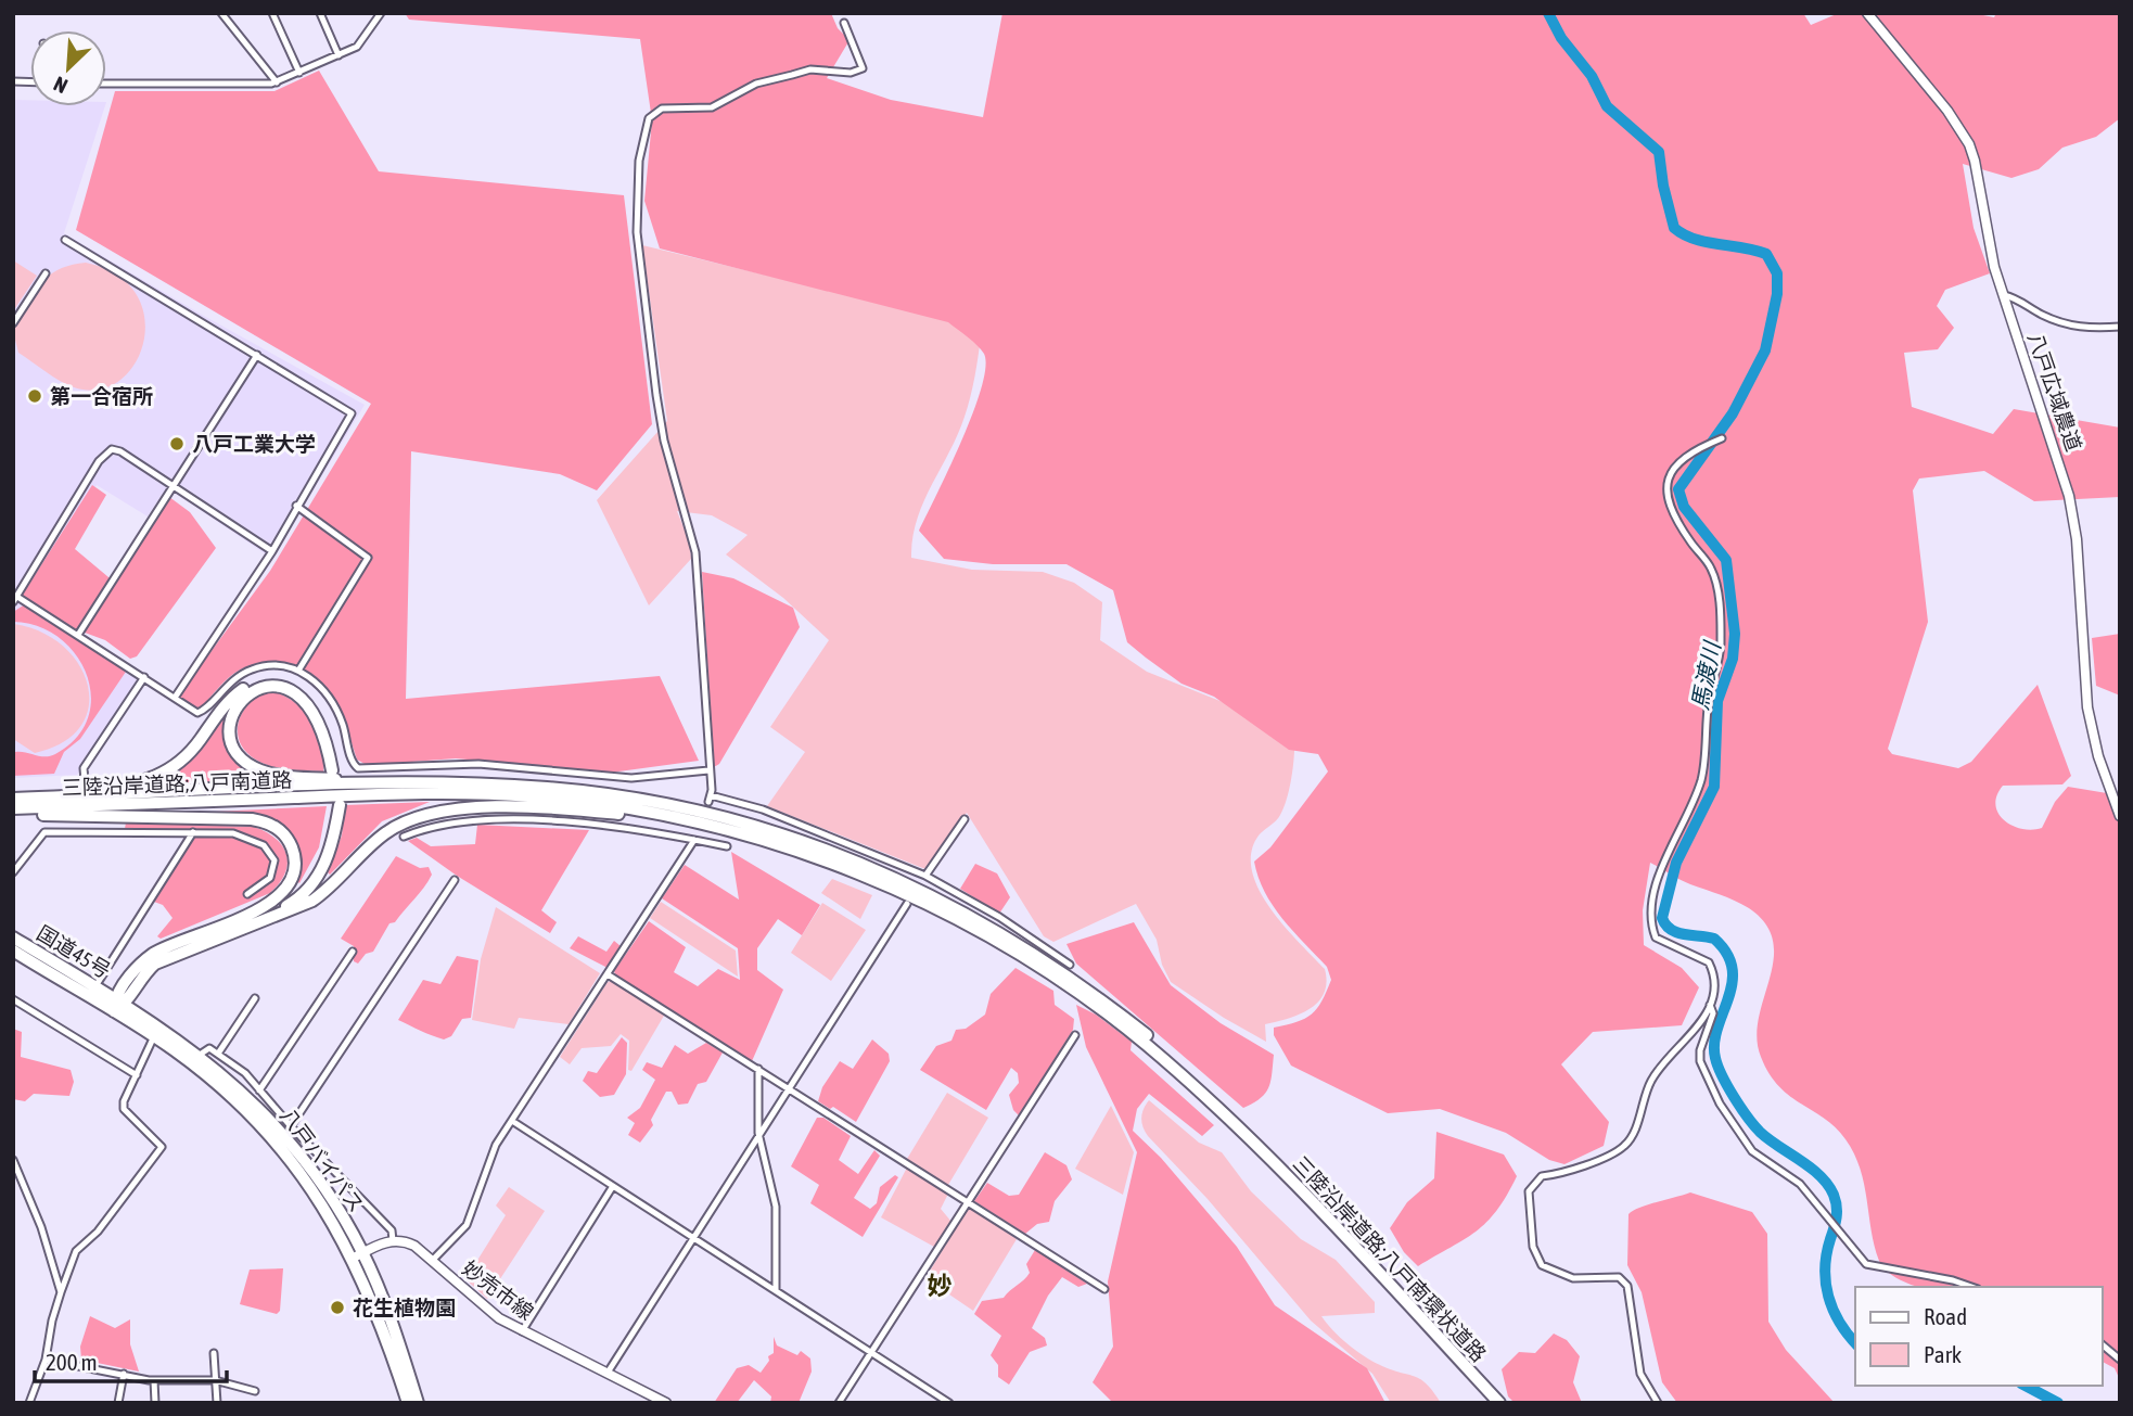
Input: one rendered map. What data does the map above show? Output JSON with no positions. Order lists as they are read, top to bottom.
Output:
{
  "streets": {
    "highway": [
      "三陸沿岸道路;八戸南道路",
      "国道45号",
      "八戸バイパス",
      "三陸沿岸道路;八戸南環状道路"
    ],
    "street": ["八戸広域農道", "妙売市線"]
  },
  "crossings": [
    ["三陸沿岸道路;八戸南道路", "三陸沿岸道路;八戸南環状道路"],
    ["国道45号", "八戸バイパス"]
  ],
  "districts": ["妙"],
  "water": ["馬渡川"],
  "places": ["第一合宿所", "八戸工業大学", "花生植物園"],
  "legend": ["Road", "Park"],
  "scale_bar": "200 m",
  "north": "bottom left"
}
